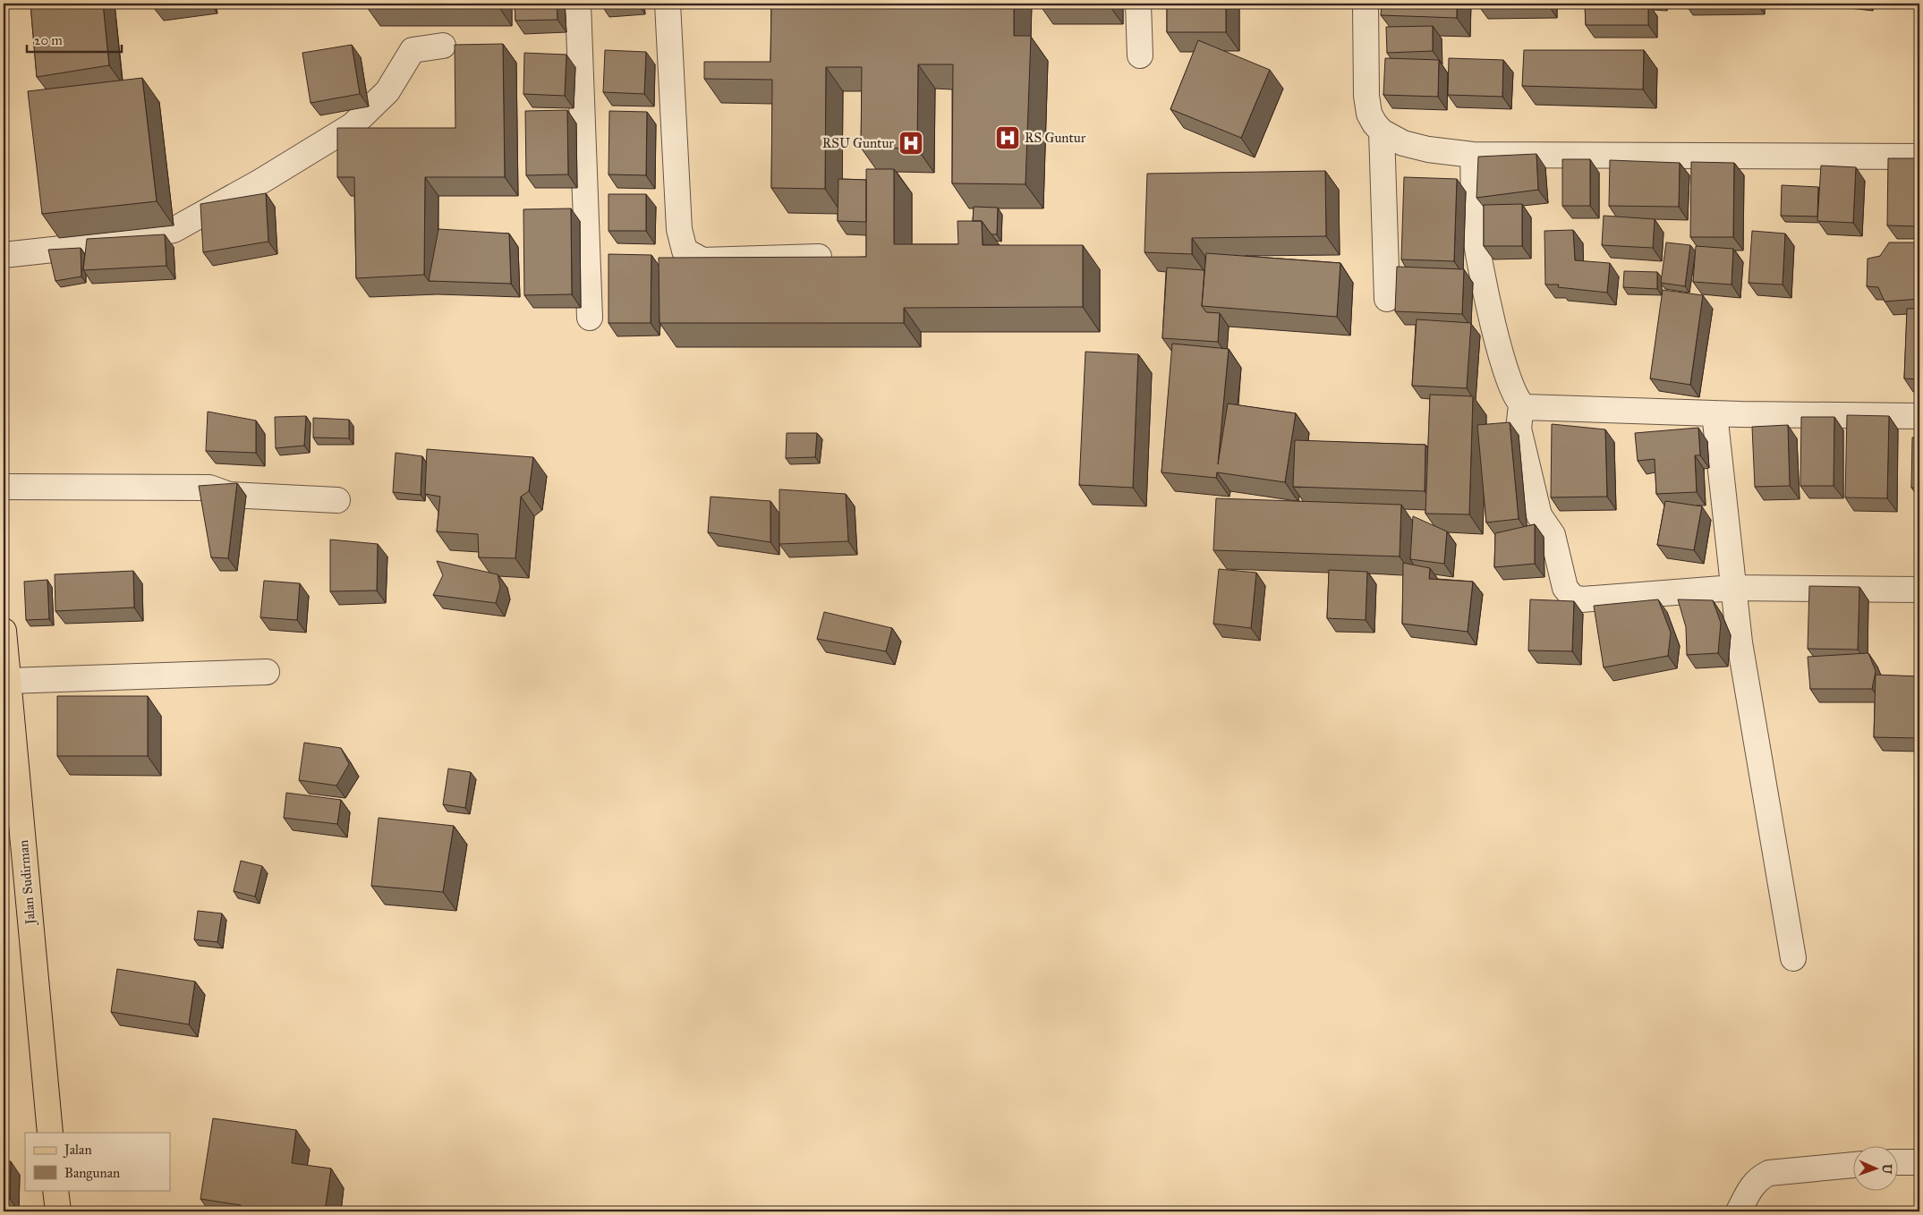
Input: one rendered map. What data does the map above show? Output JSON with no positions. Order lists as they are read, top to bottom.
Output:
{
  "streets": {
    "main road": ["Jalan Sudirman"]
  },
  "places": {
    "hospital": ["RS Guntur", "RSU Guntur"]
  },
  "legend": ["Jalan", "Bangunan"],
  "scale_bar": "20 m",
  "north": "right"
}
